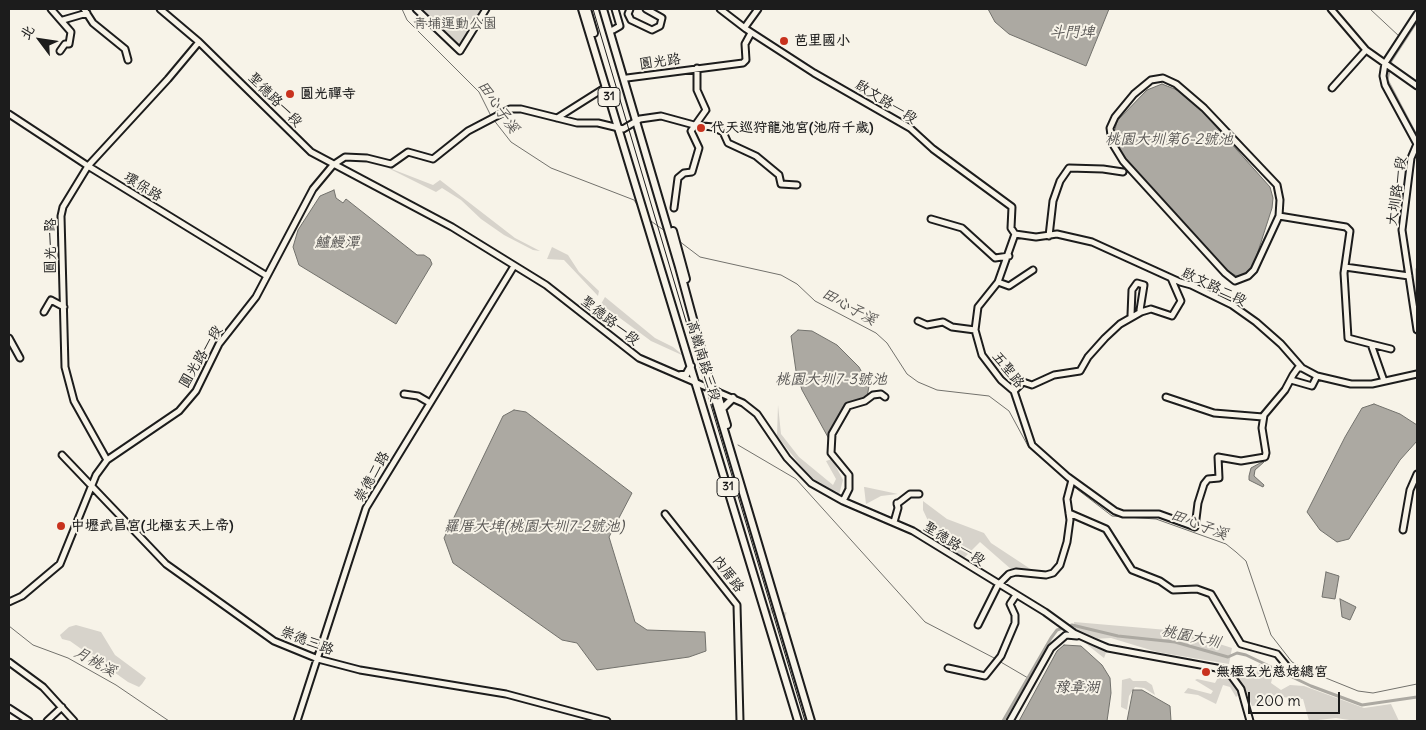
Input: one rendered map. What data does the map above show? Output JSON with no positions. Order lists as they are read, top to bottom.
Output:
{
  "streets": {
    "main road": ["31", "高鐵南路三段"],
    "street": [
      "圓光路",
      "聖德路一段",
      "啟文路一段",
      "環保路",
      "大圳路一段",
      "圓光一路",
      "啟文路二段",
      "圓光路一段",
      "五聖路",
      "崇德二路",
      "內厝路",
      "崇德三路"
    ]
  },
  "crossings": [
    ["圓光路", "啟文路一段"],
    ["圓光路", "高鐵南路三段"],
    ["聖德路一段", "圓光一路"],
    ["聖德路一段", "圓光路一段"],
    ["聖德路一段", "高鐵南路三段"],
    ["聖德路一段", "崇德二路"],
    ["啟文路一段", "啟文路二段"],
    ["啟文路一段", "五聖路"],
    ["環保路", "圓光一路"],
    ["環保路", "圓光路一段"],
    ["圓光一路", "圓光路一段"],
    ["啟文路二段", "五聖路"],
    ["圓光路一段", "崇德三路"],
    ["崇德二路", "崇德三路"]
  ],
  "water": [
    "斗門埤",
    "田心子溪",
    "桃園大圳第6-2號池",
    "鱸鰻潭",
    "桃園大圳7-3號池",
    "羅厝大埤(桃園大圳7-2號池)",
    "桃園大圳",
    "月桃溪",
    "豫章湖"
  ],
  "parks": ["青埔運動公園"],
  "places": [
    "芭里國小",
    "圓光禪寺",
    "代天巡狩龍池宮(池府千歲)",
    "中壢武昌宮(北極玄天上帝)",
    "無極玄光慈姥總宮"
  ],
  "scale_bar": "200 m",
  "north": "top left"
}
